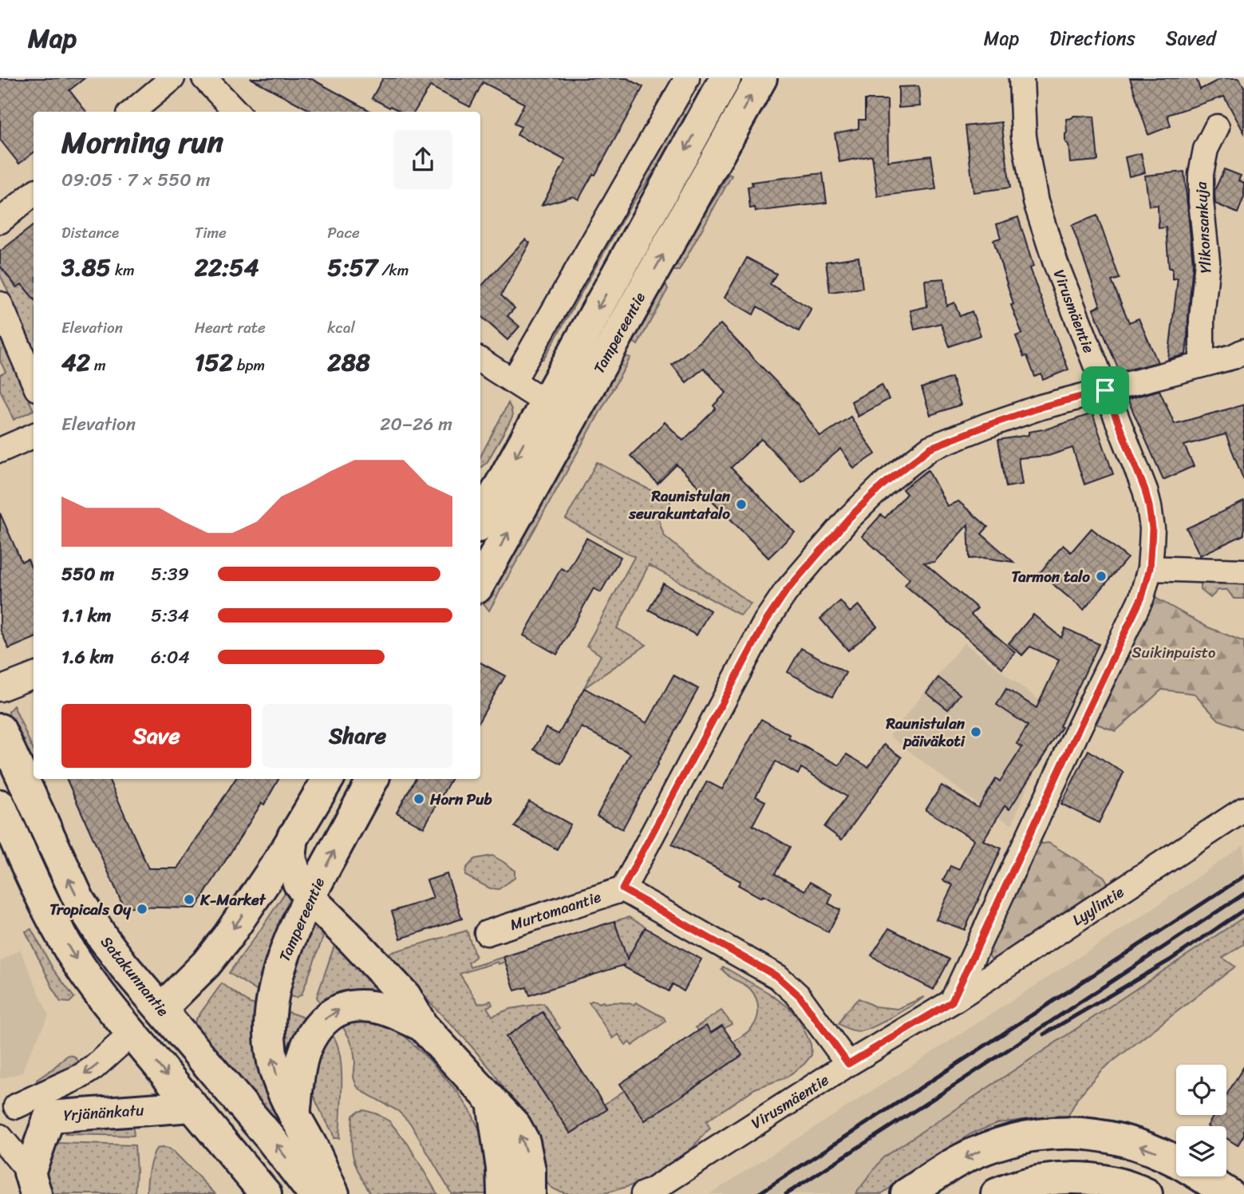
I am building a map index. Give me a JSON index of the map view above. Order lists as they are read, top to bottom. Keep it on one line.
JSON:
{"streets":{"main road":["Tampereentie","Satakunnantie","Yrjänänkatu"],"street":["Ylikonsankuja","Virusmäentie","Lyylintie","Murtomaantie"]},"crossings":[["Virusmäentie","Lyylintie"]],"one_way":["Yrjänänkatu"],"parks":["Suikinpuisto"],"places":["Raunistulan seurakuntatalo","Tarmon talo","Raunistulan päiväkoti","Horn Pub","K-Market","Tropicals Oy"],"page":{"header":"Map","nav":["Map","Directions","Saved"],"heading":["Morning run","09:05 · 7 × 550 m"],"stats":[["Distance","3.85 km"],["Time","22:54"],["Pace","5:57 /km"],["Elevation","42 m"],["Heart rate","152 bpm"],["kcal","288"]],"chart":["Elevation","20–26 m"],"list":[{"name":"550 m","note":"5:39"},{"name":"1.1 km","note":"5:34"},{"name":"1.6 km","note":"6:04"}],"buttons":["Save","Share"]}}
